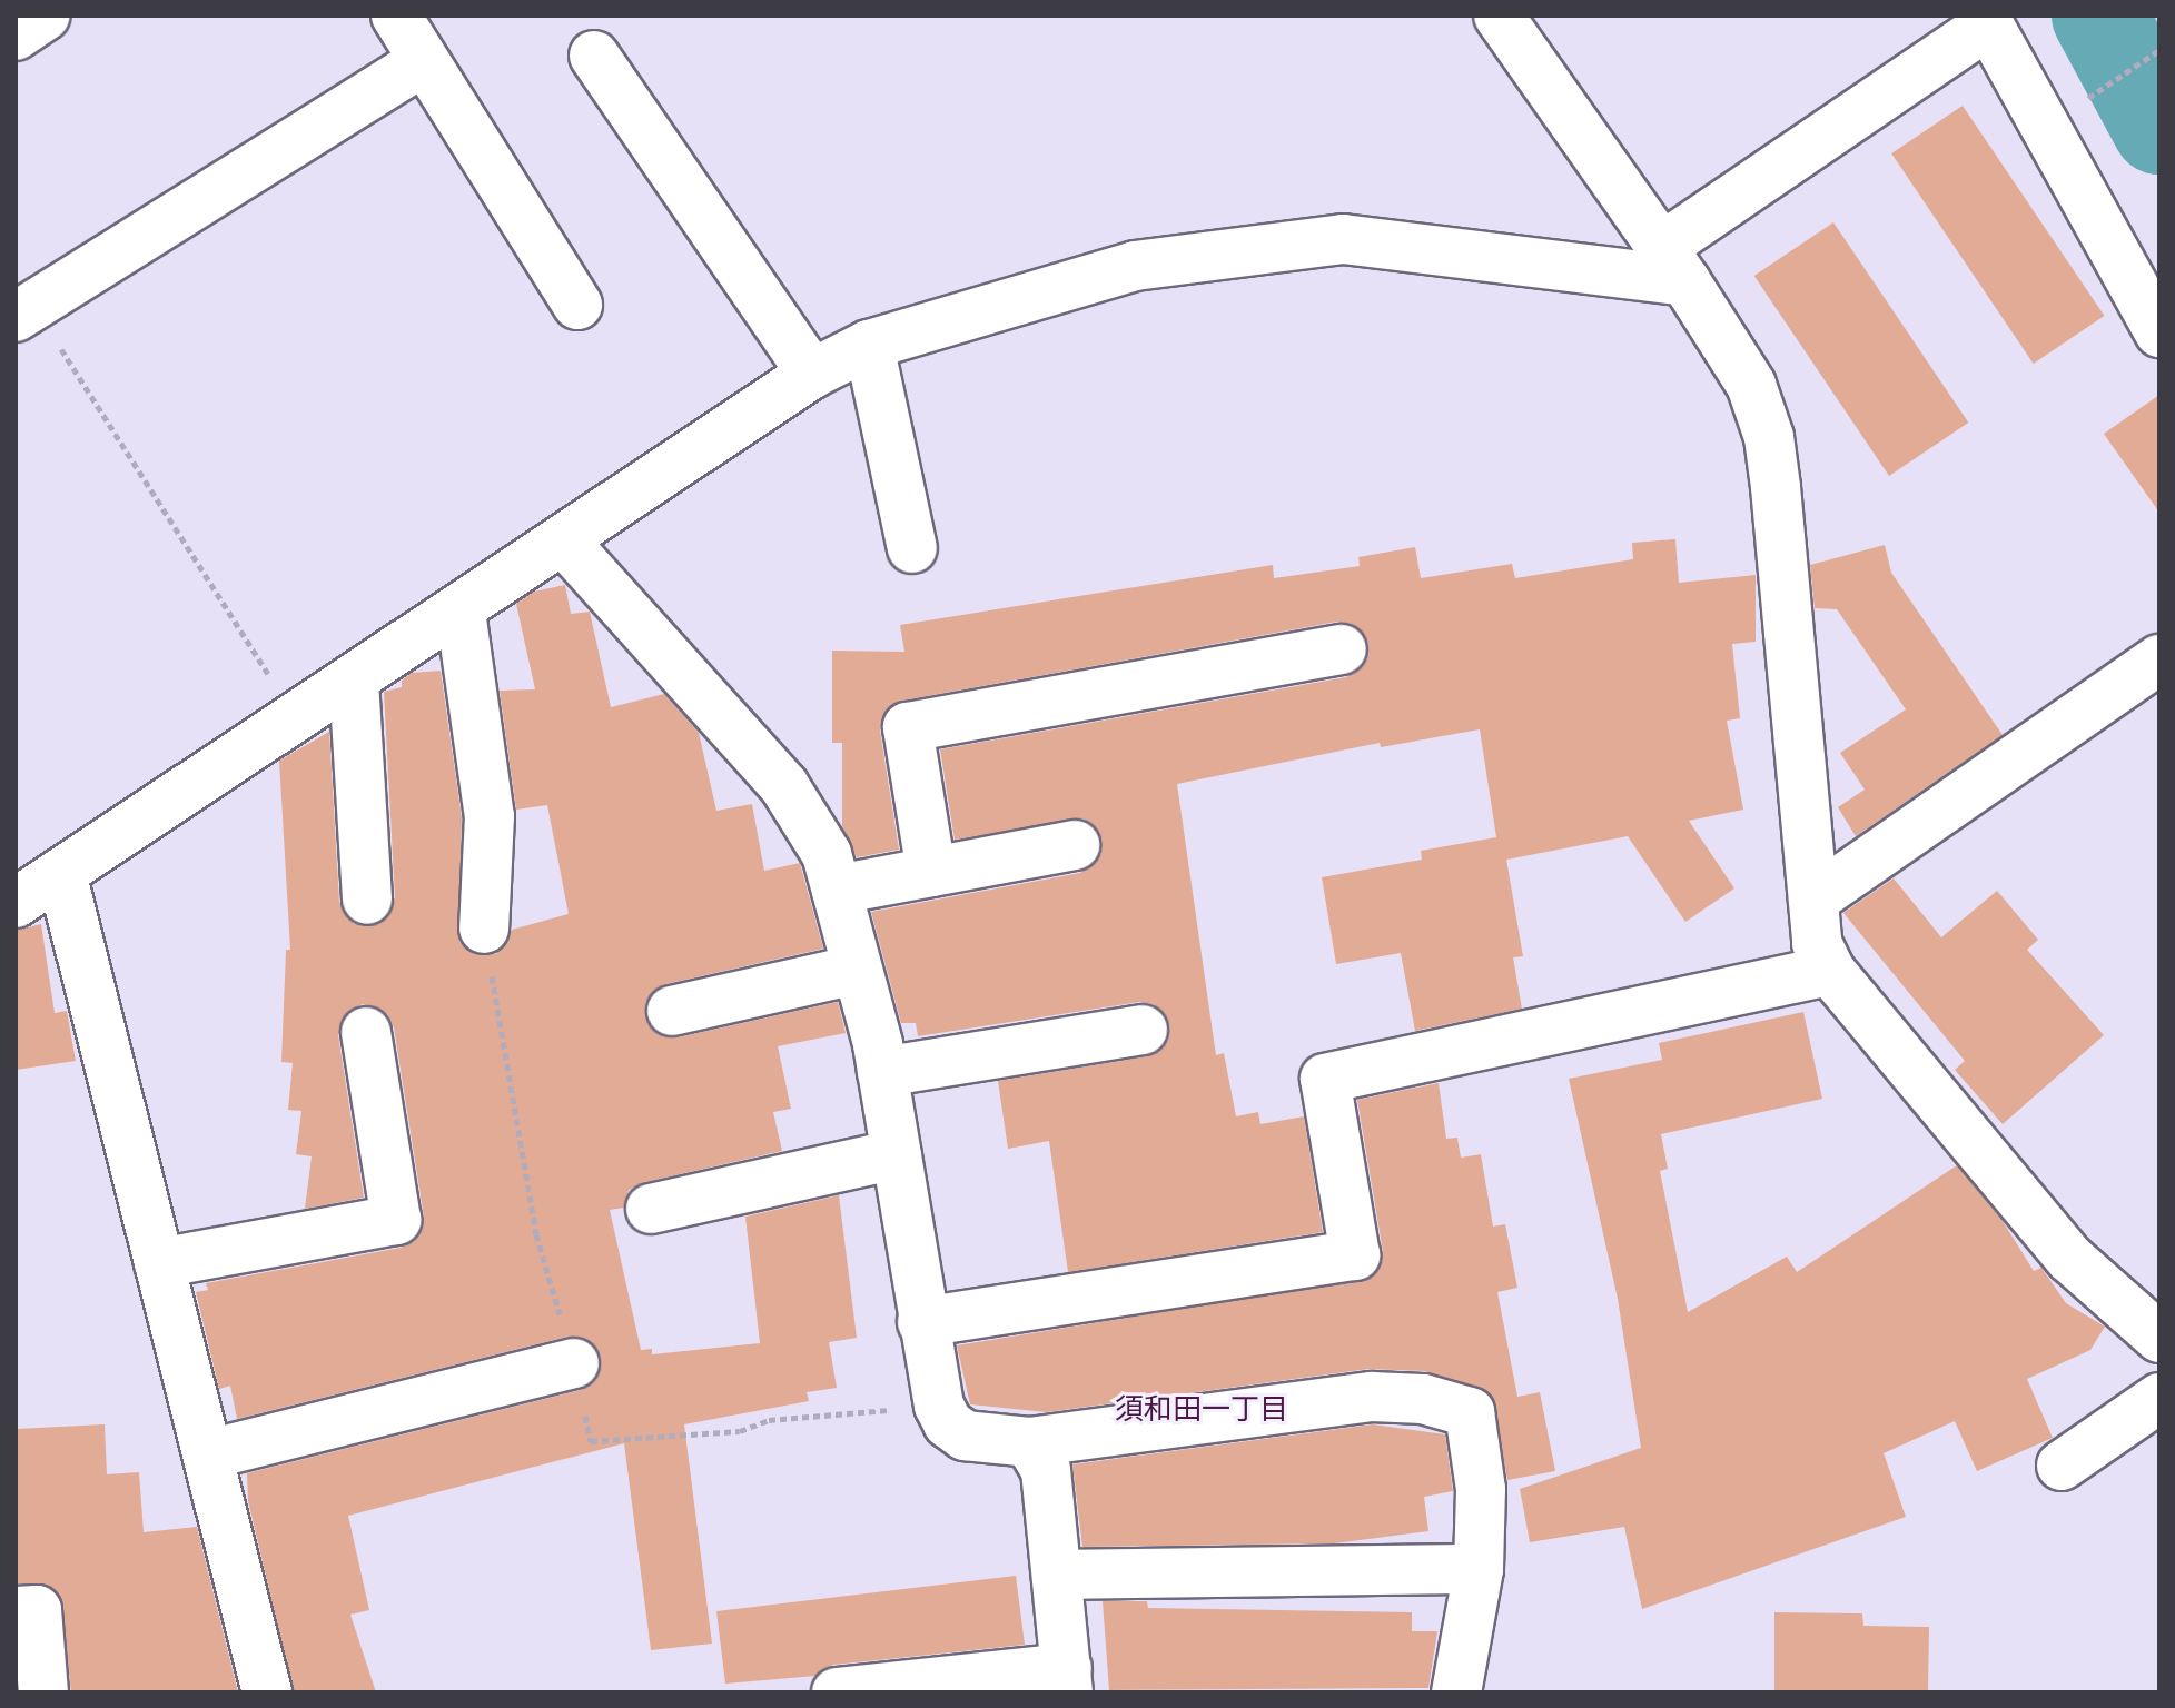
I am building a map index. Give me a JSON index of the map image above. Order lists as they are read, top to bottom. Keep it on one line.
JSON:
{"districts":["須和田一丁目"]}
